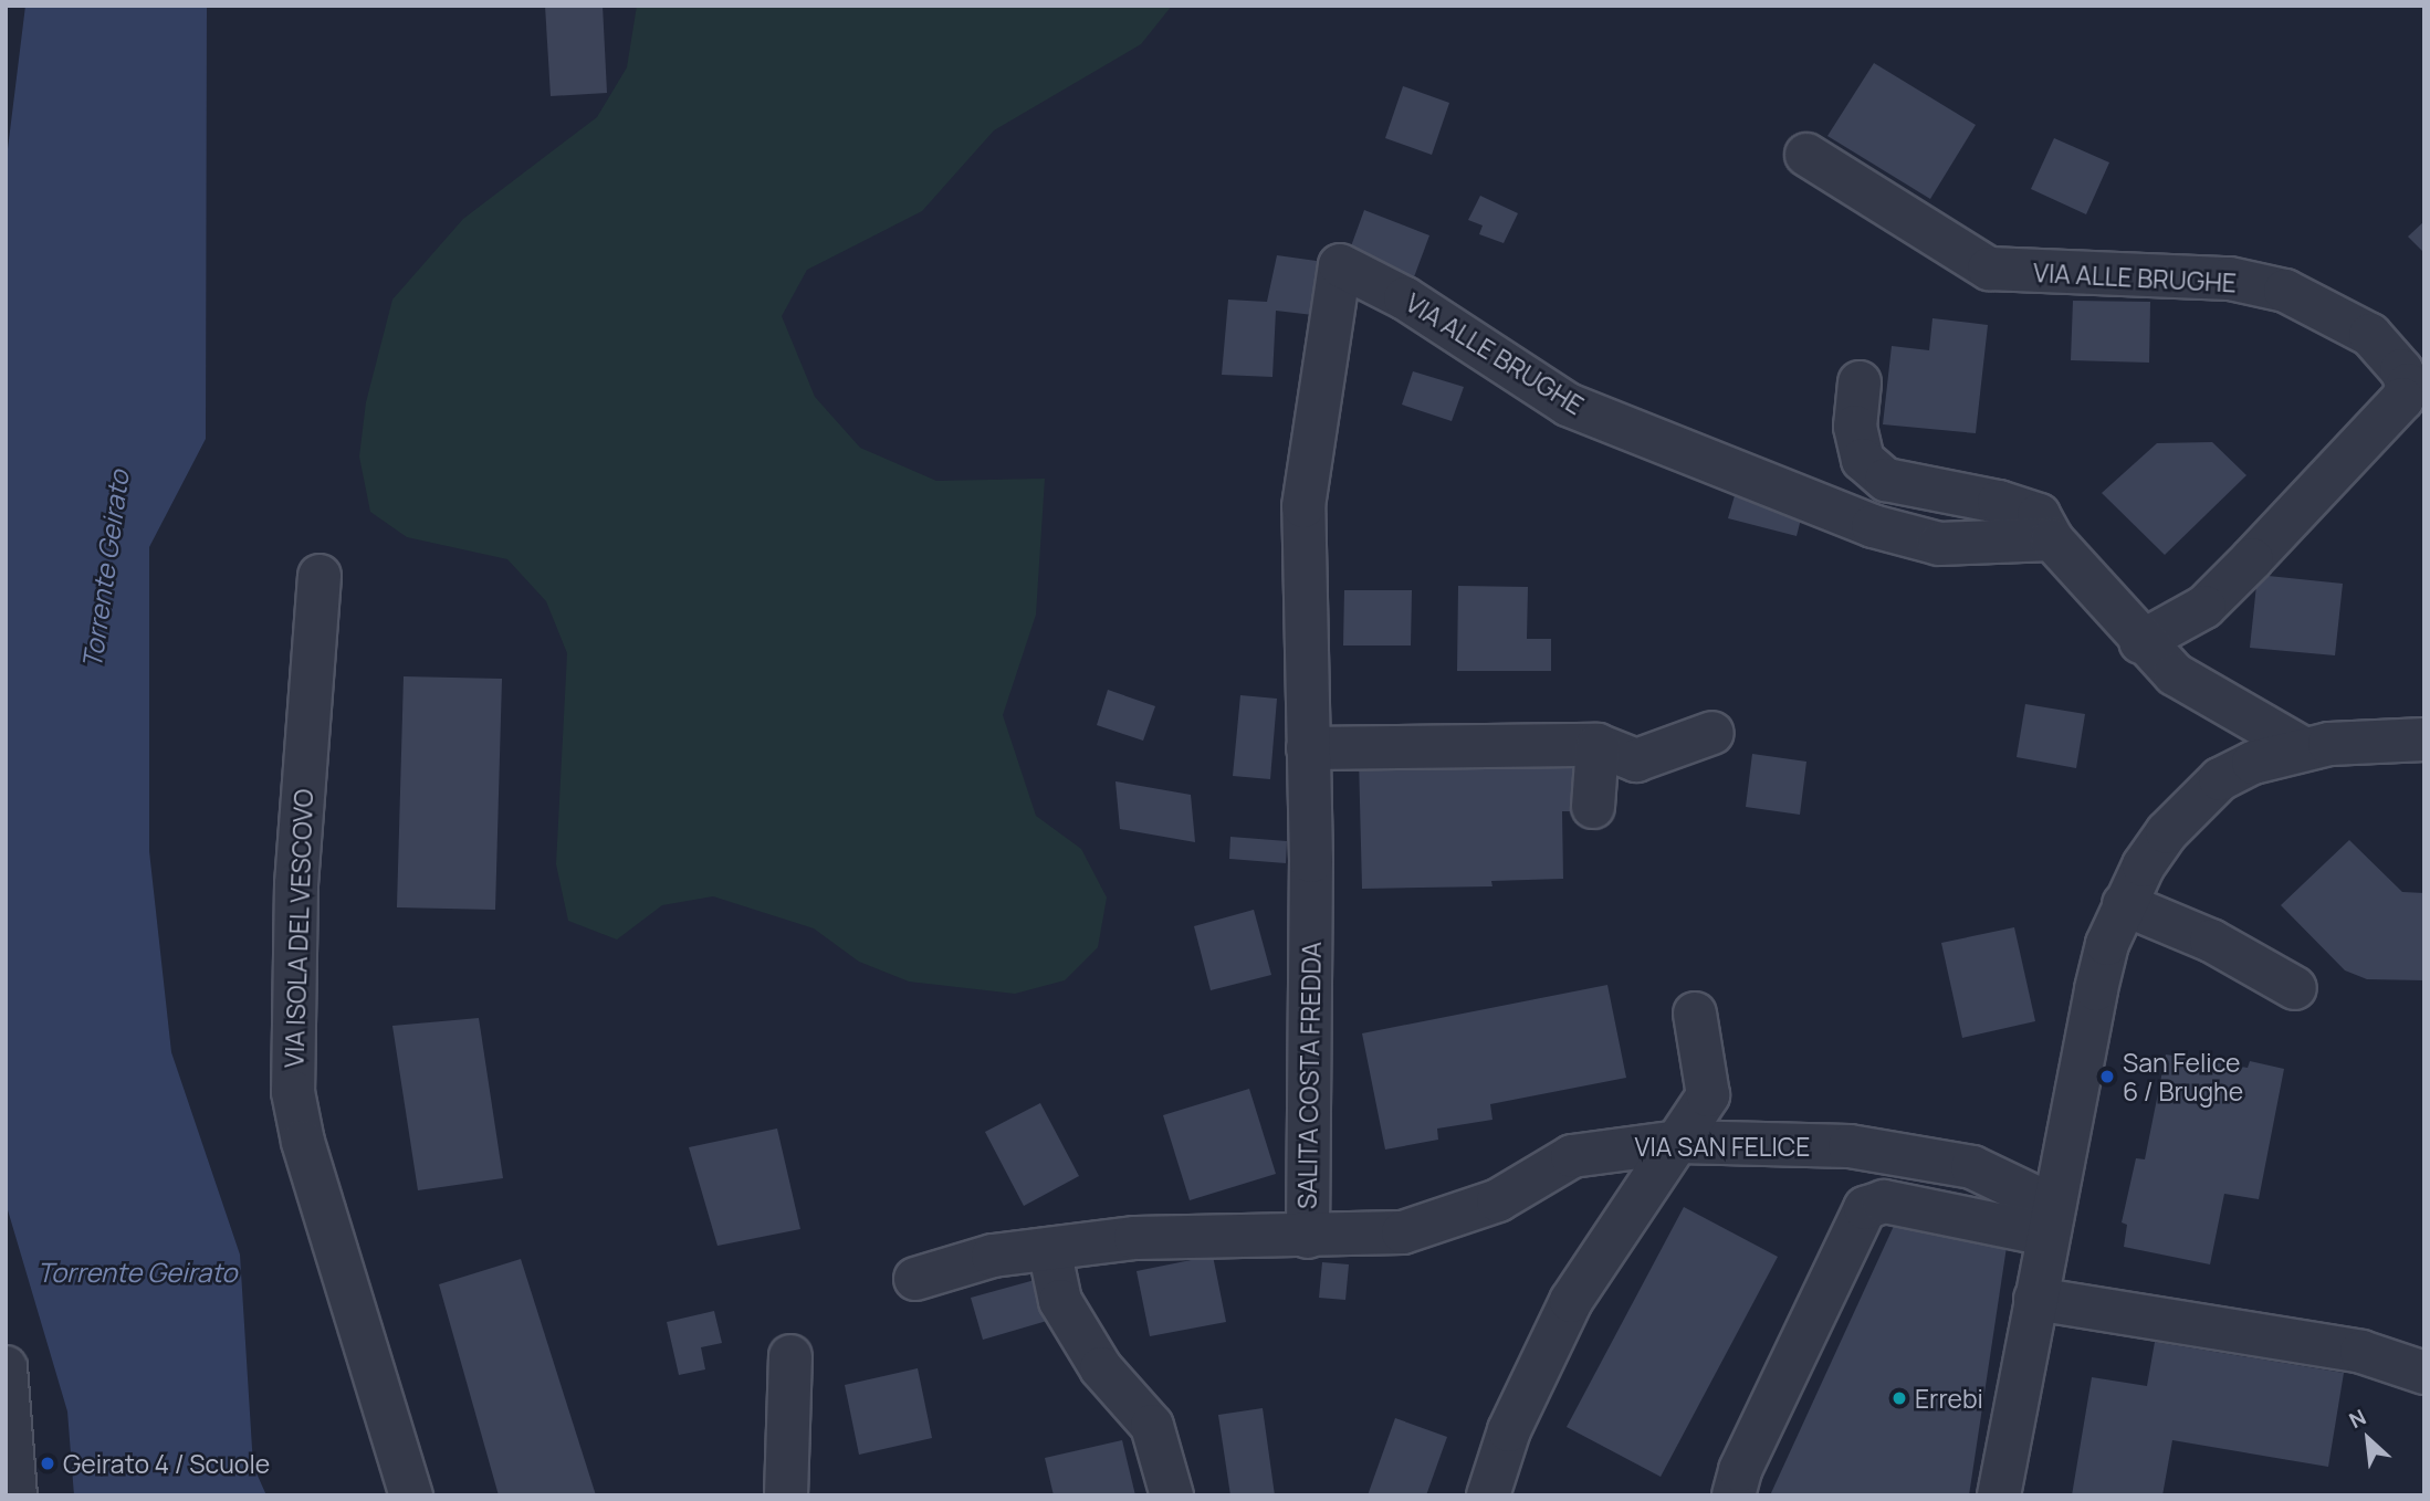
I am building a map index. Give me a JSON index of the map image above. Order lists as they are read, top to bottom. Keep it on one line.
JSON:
{"streets":{"street":["VIA ALLE BRUGHE","VIA ISOLA DEL VESCOVO","SALITA COSTA FREDDA","VIA SAN FELICE"]},"crossings":[["VIA ALLE BRUGHE","SALITA COSTA FREDDA"],["SALITA COSTA FREDDA","VIA SAN FELICE"]],"water":["Torrente Geirato"],"places":["San Felice 6 / Brughe","Errebi","Geirato 4 / Scuole"],"north":"top left"}
